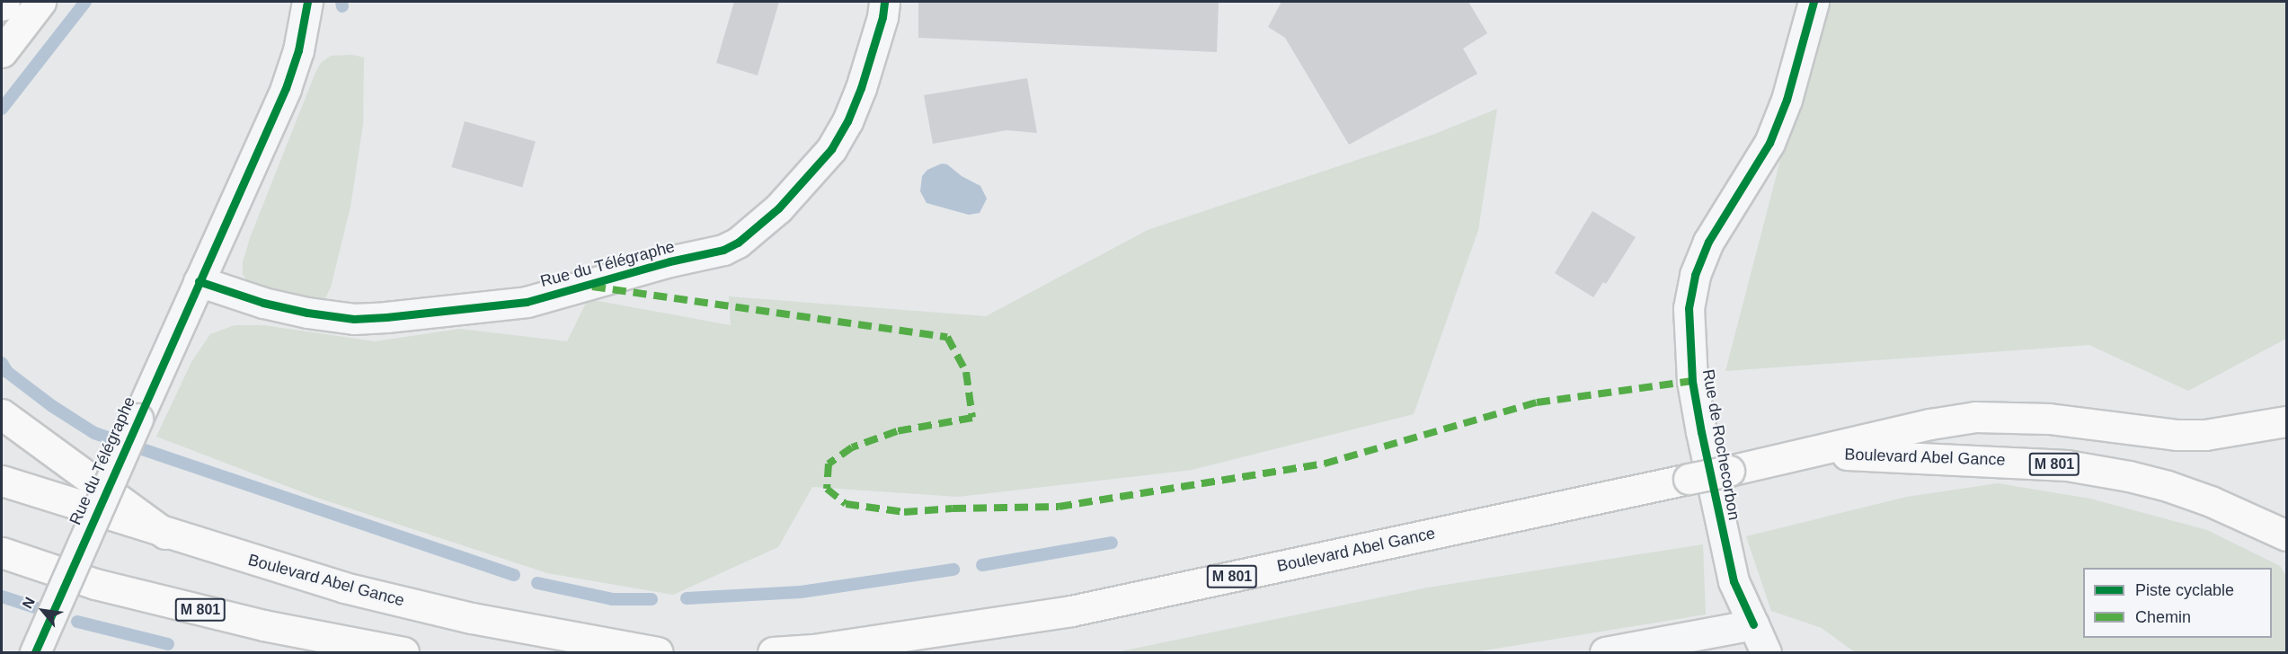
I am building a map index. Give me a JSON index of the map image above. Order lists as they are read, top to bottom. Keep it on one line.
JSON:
{"streets":{"main road":["Boulevard Abel Gance","M 801"],"street":["Rue du Télégraphe","Rue de Rochecorbon"]},"legend":["Piste cyclable","Chemin"],"north":"top left"}
